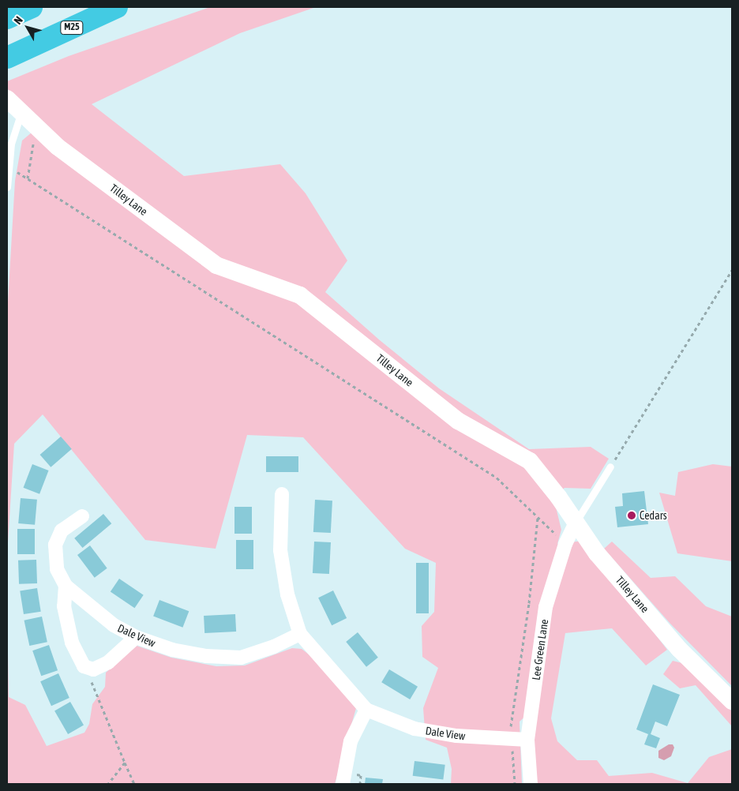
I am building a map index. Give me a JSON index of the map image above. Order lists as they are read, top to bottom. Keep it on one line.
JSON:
{"streets":{"highway":["M25"],"street":["Tilley Lane","Dale View","Lee Green Lane"]},"crossings":[["Tilley Lane","Lee Green Lane"],["Dale View","Lee Green Lane"]],"places":["Cedars"],"north":"top left"}
